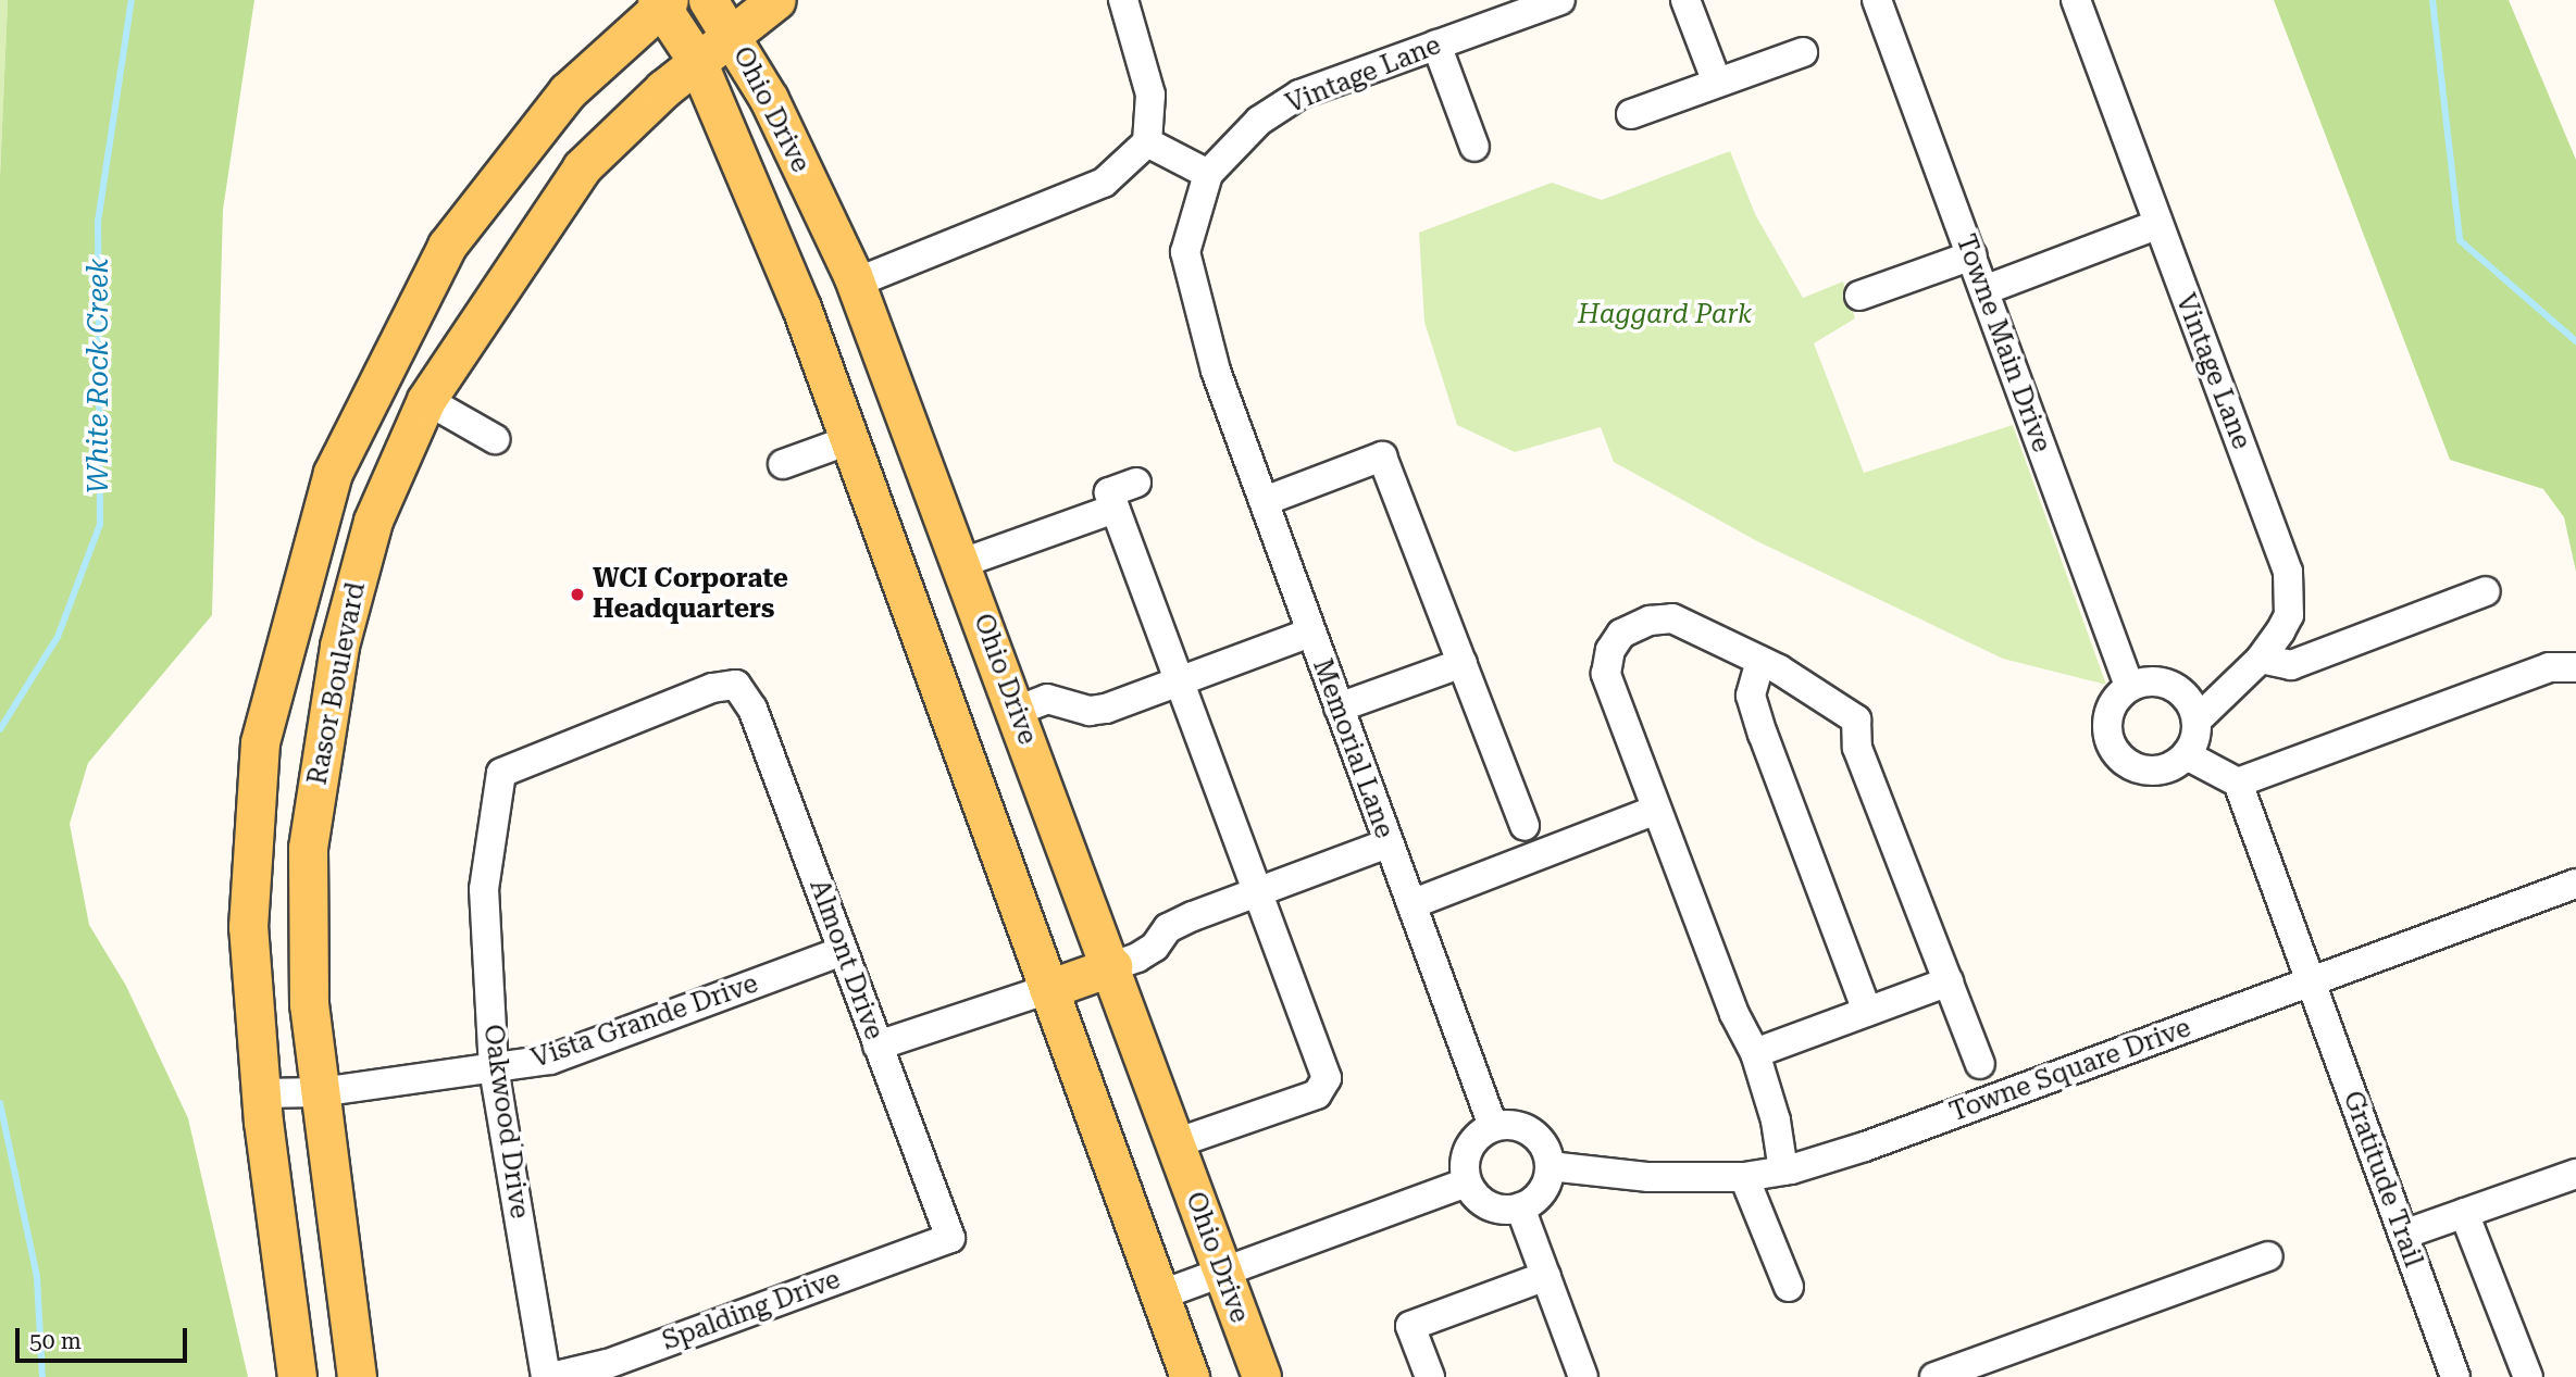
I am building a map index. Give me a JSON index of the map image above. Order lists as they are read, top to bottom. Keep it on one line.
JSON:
{"streets":{"main road":["Ohio Drive","Rasor Boulevard"],"street":["Vintage Lane","Towne Main Drive","Memorial Lane","Almont Drive","Vista Grande Drive","Towne Square Drive","Oakwood Drive","Gratitude Trail","Spalding Drive"]},"crossings":[["Vintage Lane","Towne Main Drive"],["Vintage Lane","Memorial Lane"],["Ohio Drive","Rasor Boulevard"],["Rasor Boulevard","Vista Grande Drive"],["Memorial Lane","Towne Square Drive"],["Almont Drive","Vista Grande Drive"],["Almont Drive","Oakwood Drive"],["Almont Drive","Spalding Drive"],["Vista Grande Drive","Oakwood Drive"],["Towne Square Drive","Gratitude Trail"],["Oakwood Drive","Spalding Drive"]],"water":["White Rock Creek"],"parks":["Haggard Park"],"places":["WCI Corporate Headquarters"],"scale_bar":"50 m"}
